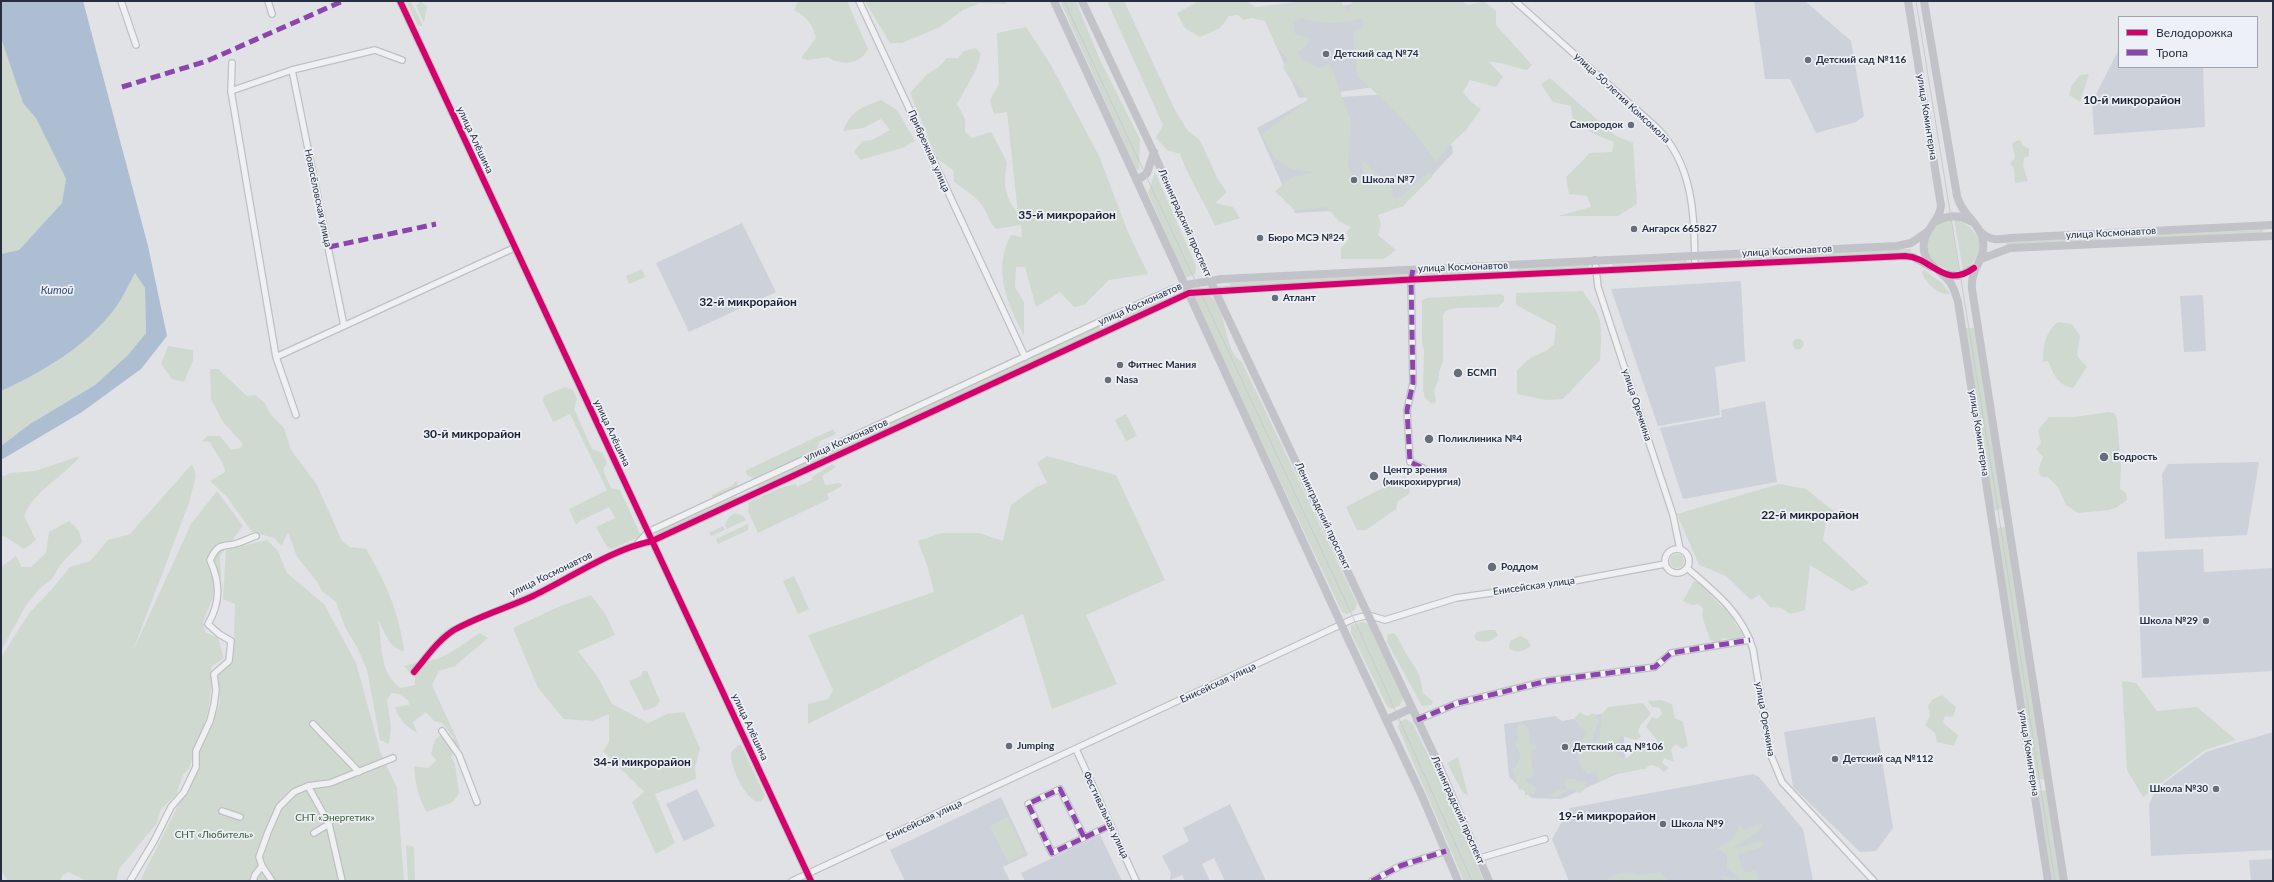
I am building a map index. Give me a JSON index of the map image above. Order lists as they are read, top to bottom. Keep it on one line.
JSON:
{"streets":{"street":["улица 50-летия Комсомола","улица Коминтерна","улица Алёшина","Прибрежная улица","Новосёловская улица","Ленинградский проспект","улица Космонавтов","улица Оречкина","Енисейская улица","Фестивальная улица"]},"crossings":[["улица 50-летия Комсомола","улица Космонавтов"],["улица Коминтерна","улица Космонавтов"],["улица Алёшина","улица Космонавтов"],["улица Алёшина","Енисейская улица"],["Прибрежная улица","улица Космонавтов"],["Ленинградский проспект","улица Космонавтов"],["Ленинградский проспект","Енисейская улица"],["улица Космонавтов","улица Оречкина"],["улица Оречкина","Енисейская улица"],["Енисейская улица","Фестивальная улица"]],"districts":["10-й микрорайон","35-й микрорайон","32-й микрорайон","30-й микрорайон","22-й микрорайон","34-й микрорайон","19-й микрорайон"],"water":["Китой"],"parks":["СНТ «Энергетик»","СНТ «Любитель»"],"places":["Детский сад №74","Детский сад №116","Самородок","Школа №7","Ангарск 665827","Бюро МСЭ №24","Атлант","Фитнес Мания","БСМП","Nasa","Поликлиника №4","Бодрость","Центр зрения (микрохирургия)","Роддом","Школа №29","Jumping","Детский сад №106","Детский сад №112","Школа №30","Школа №9"],"legend":["Велодорожка","Тропа"]}
